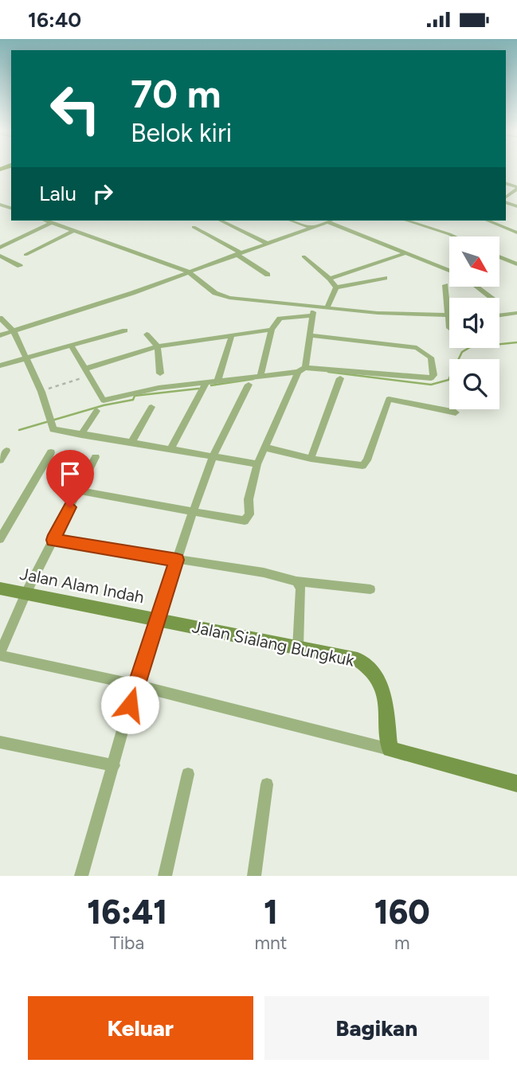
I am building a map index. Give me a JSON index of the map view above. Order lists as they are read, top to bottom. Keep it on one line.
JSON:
{"streets":{"street":["Jalan Alam Indah","Jalan Sialang Bungkuk"]},"crossings":[["Jalan Alam Indah","Jalan Sialang Bungkuk"]],"north":"bottom right","page":{"status":"16:40","turn":["70 m","Belok kiri"],"then":"Lalu","eta":["16:41","Tiba","1","mnt","160","m"],"buttons":["Keluar","Bagikan"]}}
